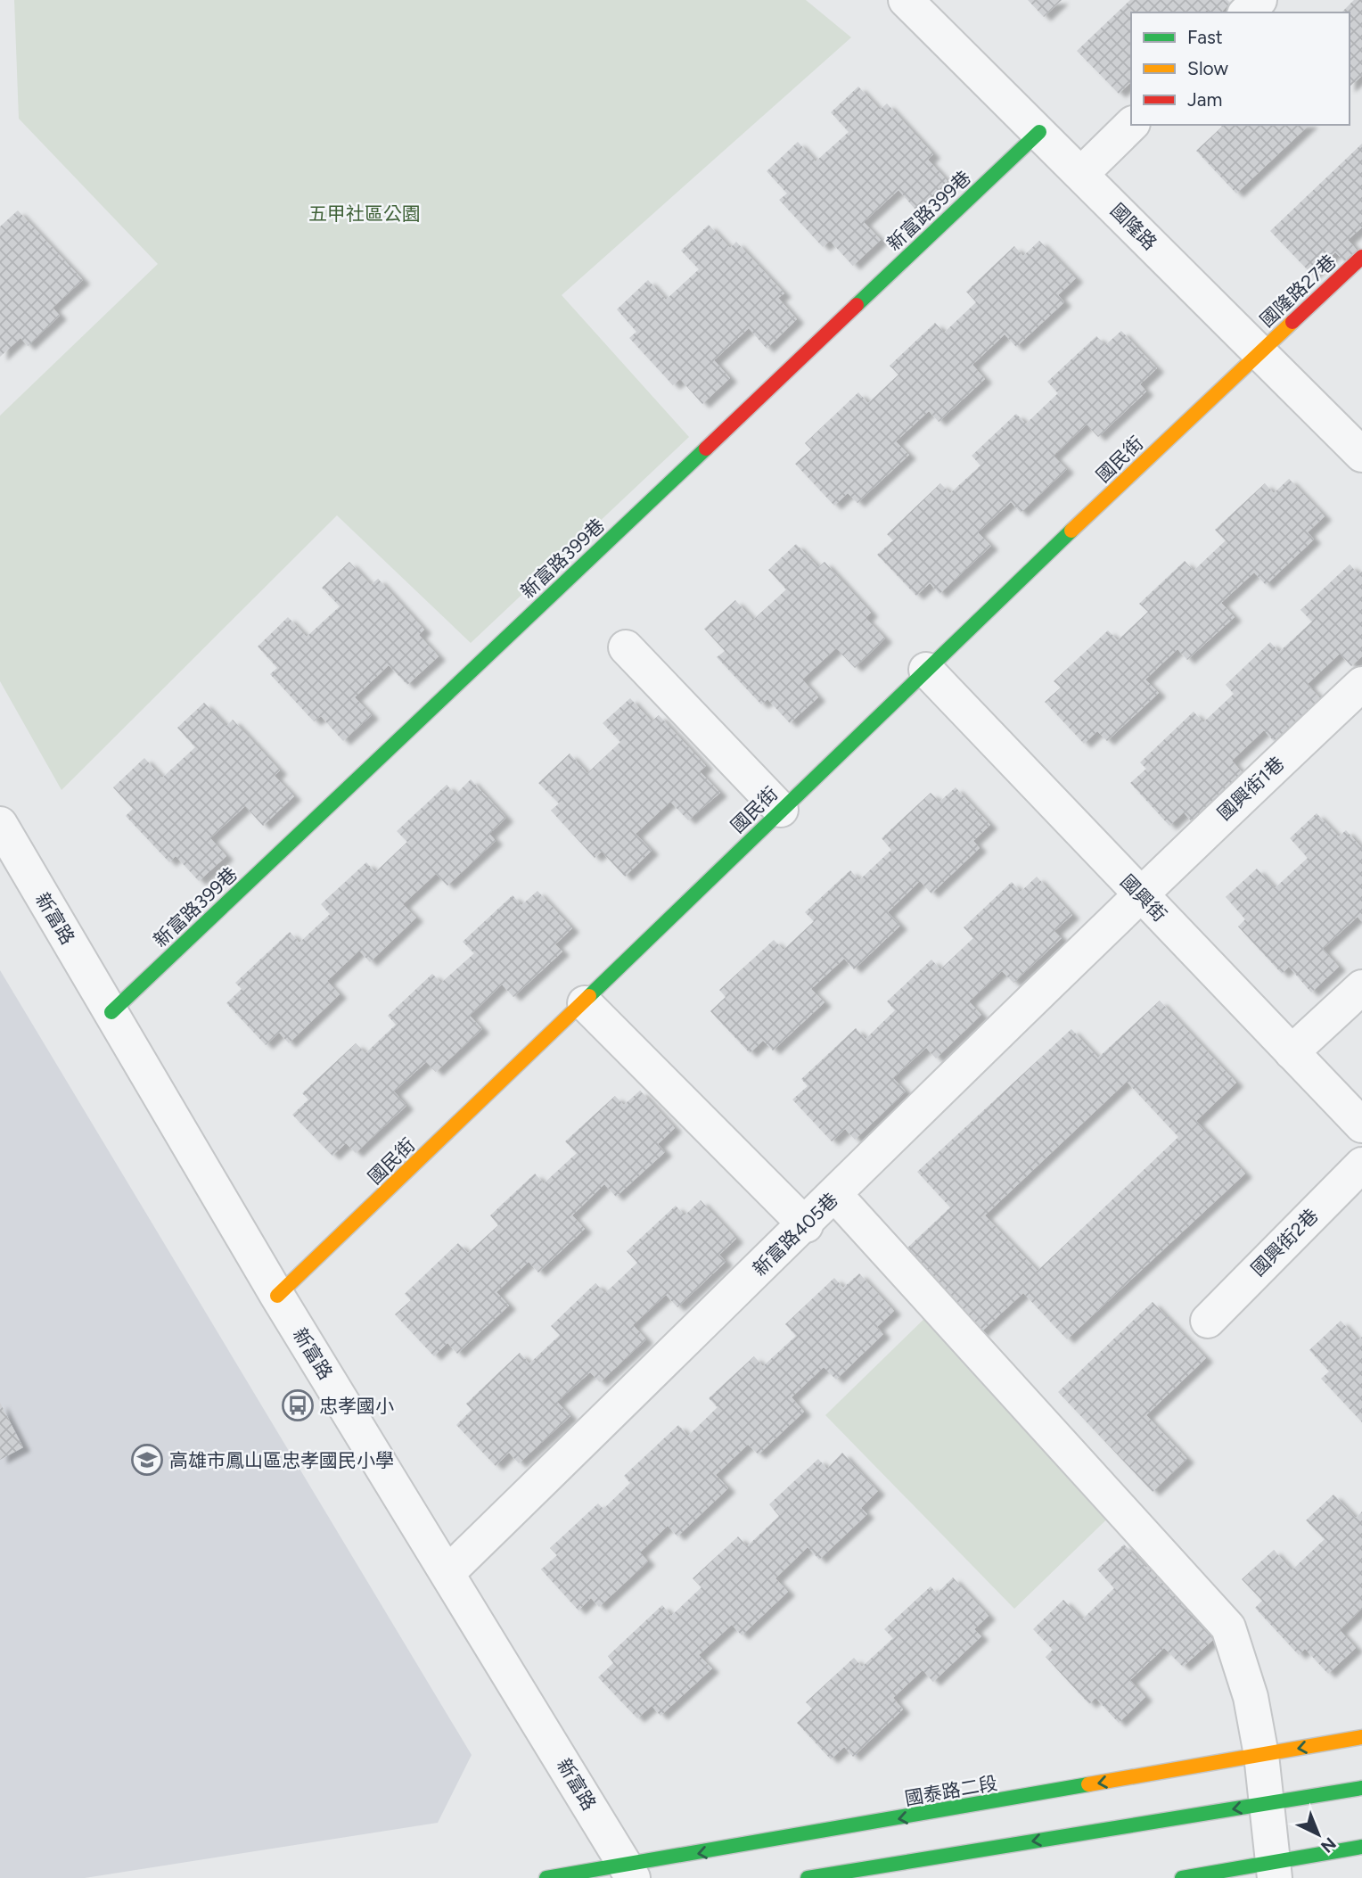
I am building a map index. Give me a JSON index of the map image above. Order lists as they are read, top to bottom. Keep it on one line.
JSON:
{"streets":{"street":["新富路399巷","國隆路","國隆路27巷","國民街","國興街1巷","國興街","新富路","新富路405巷","國興街2巷","國泰路二段"]},"crossings":[["新富路399巷","國隆路"],["新富路399巷","新富路"],["國隆路","國隆路27巷"],["國隆路","國民街"],["國隆路27巷","國民街"],["國民街","國興街"],["國民街","新富路"],["國興街1巷","國興街"],["國興街1巷","新富路405巷"],["國興街","新富路405巷"],["新富路","新富路405巷"],["新富路","國泰路二段"]],"parks":["五甲社區公園"],"places":{"bus stop":["忠孝國小"],"school or university":["高雄市鳳山區忠孝國民小學"]},"legend":["Fast","Slow","Jam"],"north":"bottom right"}
